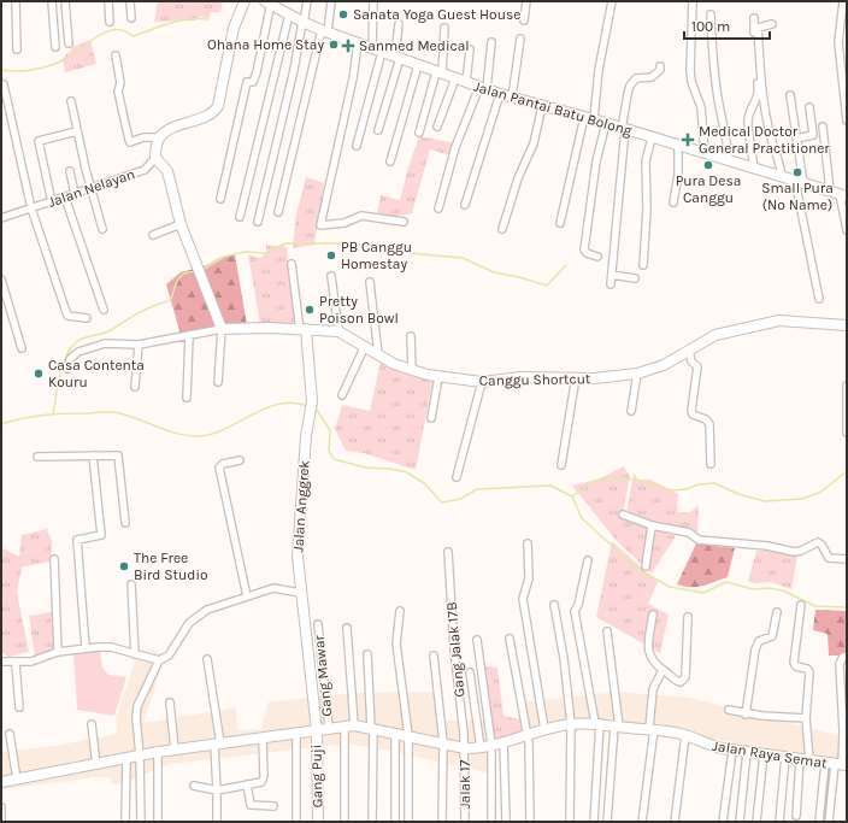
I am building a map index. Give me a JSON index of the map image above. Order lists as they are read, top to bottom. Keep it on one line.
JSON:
{"streets":{"street":["Jalan Pantai Batu Bolong","Jalan Nelayan","Canggu Shortcut","Jalan Anggrek","Gang Jalak 17B","Gang Mawar","Jalan Raya Semat","Gang Puji","Jalak 17"]},"crossings":[["Canggu Shortcut","Jalan Anggrek"],["Jalan Anggrek","Jalan Raya Semat"],["Jalan Anggrek","Gang Puji"],["Gang Jalak 17B","Jalan Raya Semat"],["Gang Jalak 17B","Jalak 17"],["Gang Mawar","Jalan Raya Semat"],["Jalan Raya Semat","Gang Puji"],["Jalan Raya Semat","Jalak 17"]],"places":{"other":["Sanata Yoga Guest House","Ohana Home Stay","Pura Desa Canggu","Small Pura (No Name)","PB Canggu Homestay","Pretty Poison Bowl","Casa Contenta Kouru","The Free Bird Studio"],"health":["Sanmed Medical","Medical Doctor General Practitioner"]},"scale_bar":"100 m"}
